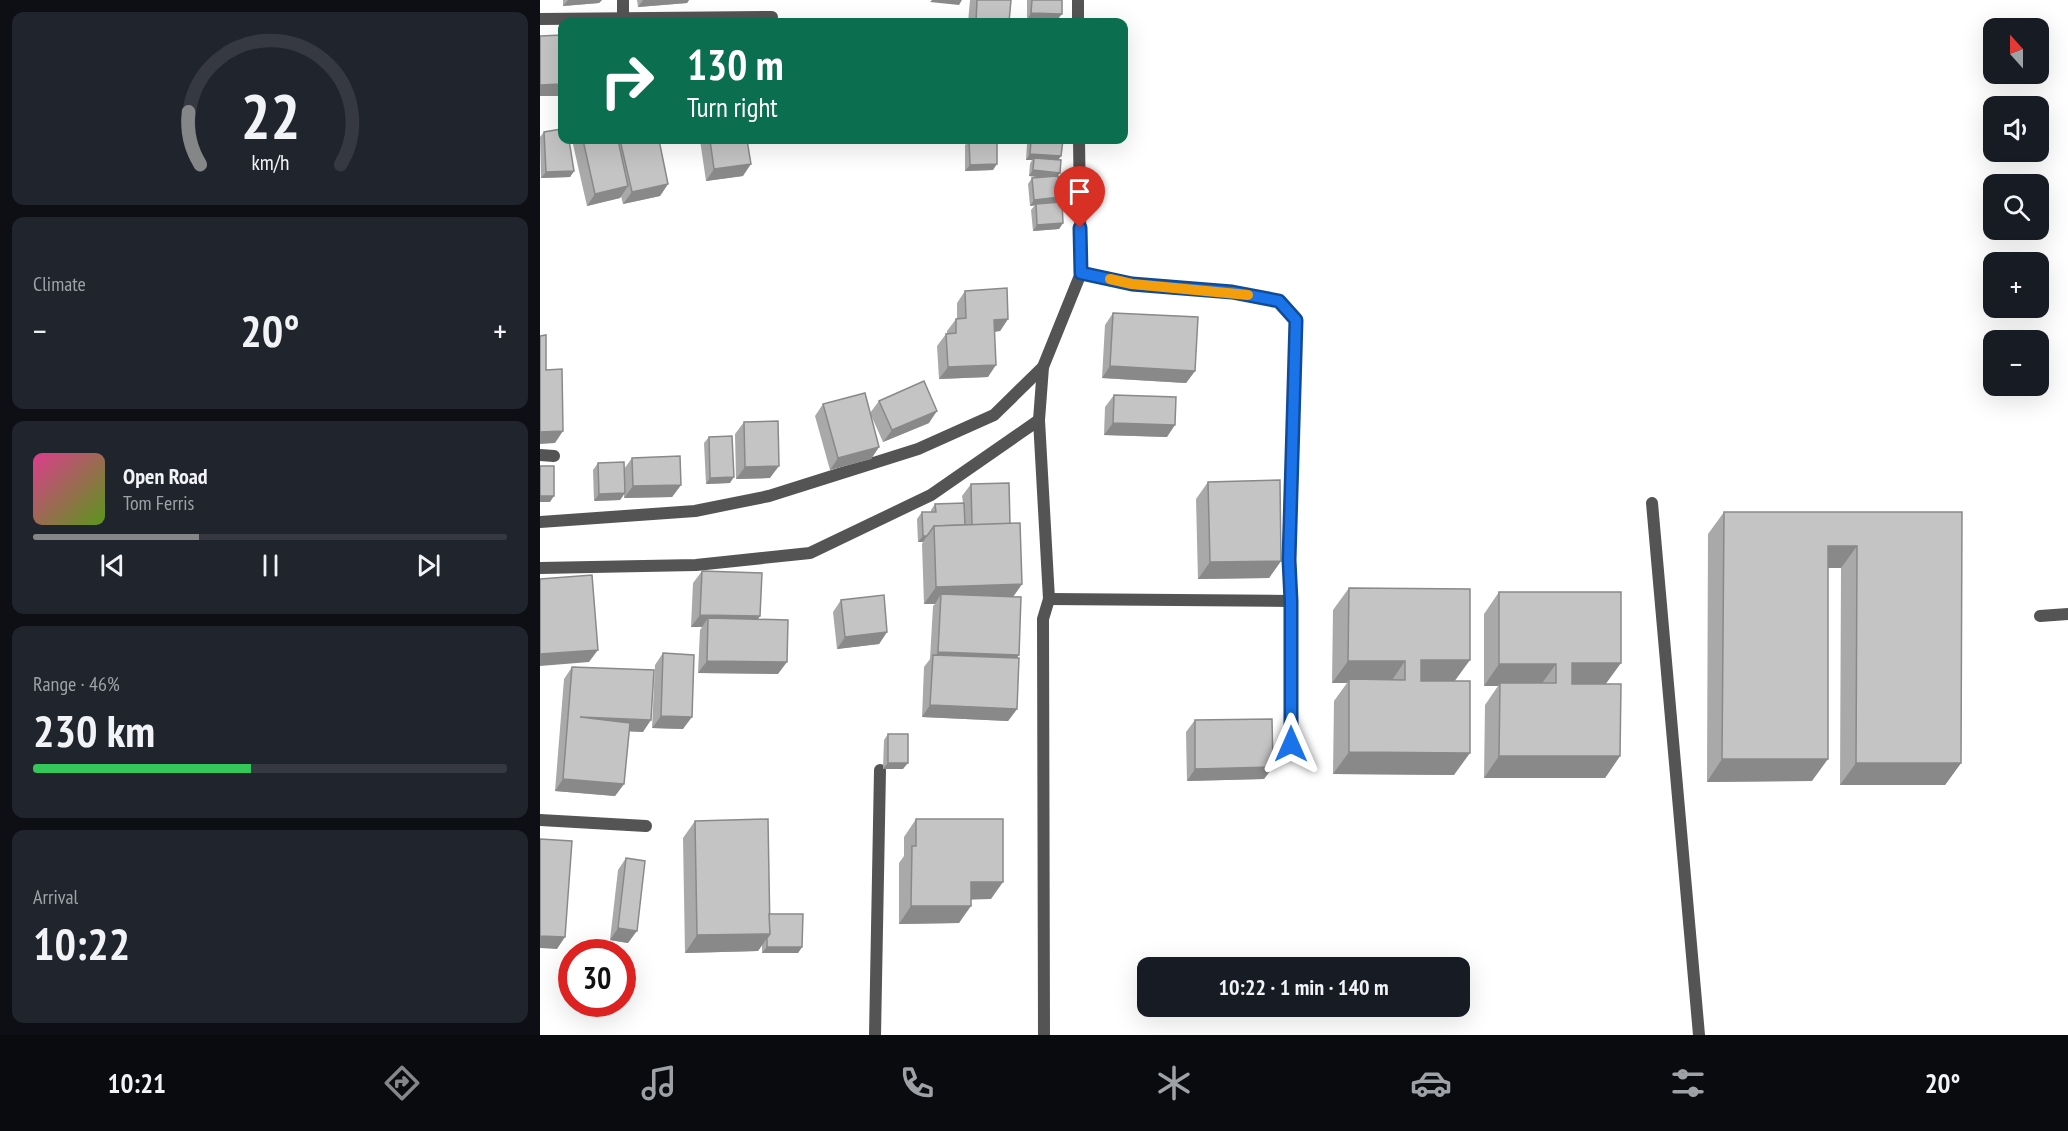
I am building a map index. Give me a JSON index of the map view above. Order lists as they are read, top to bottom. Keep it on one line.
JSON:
{"north":"top","page":{"map_buttons":["+","−"],"turn":["130 m","Turn right"],"tile":["Climate",["Range · 46%","230 km"],["Arrival","10:22"]],"heat":["−","20°","+"],"song":["Open Road","Tom Ferris"],"limit":"30","trip":"10:22 · 1 min · 140 m","tabs":["10:21","20°"],"gauge":["22","km/h"]}}
